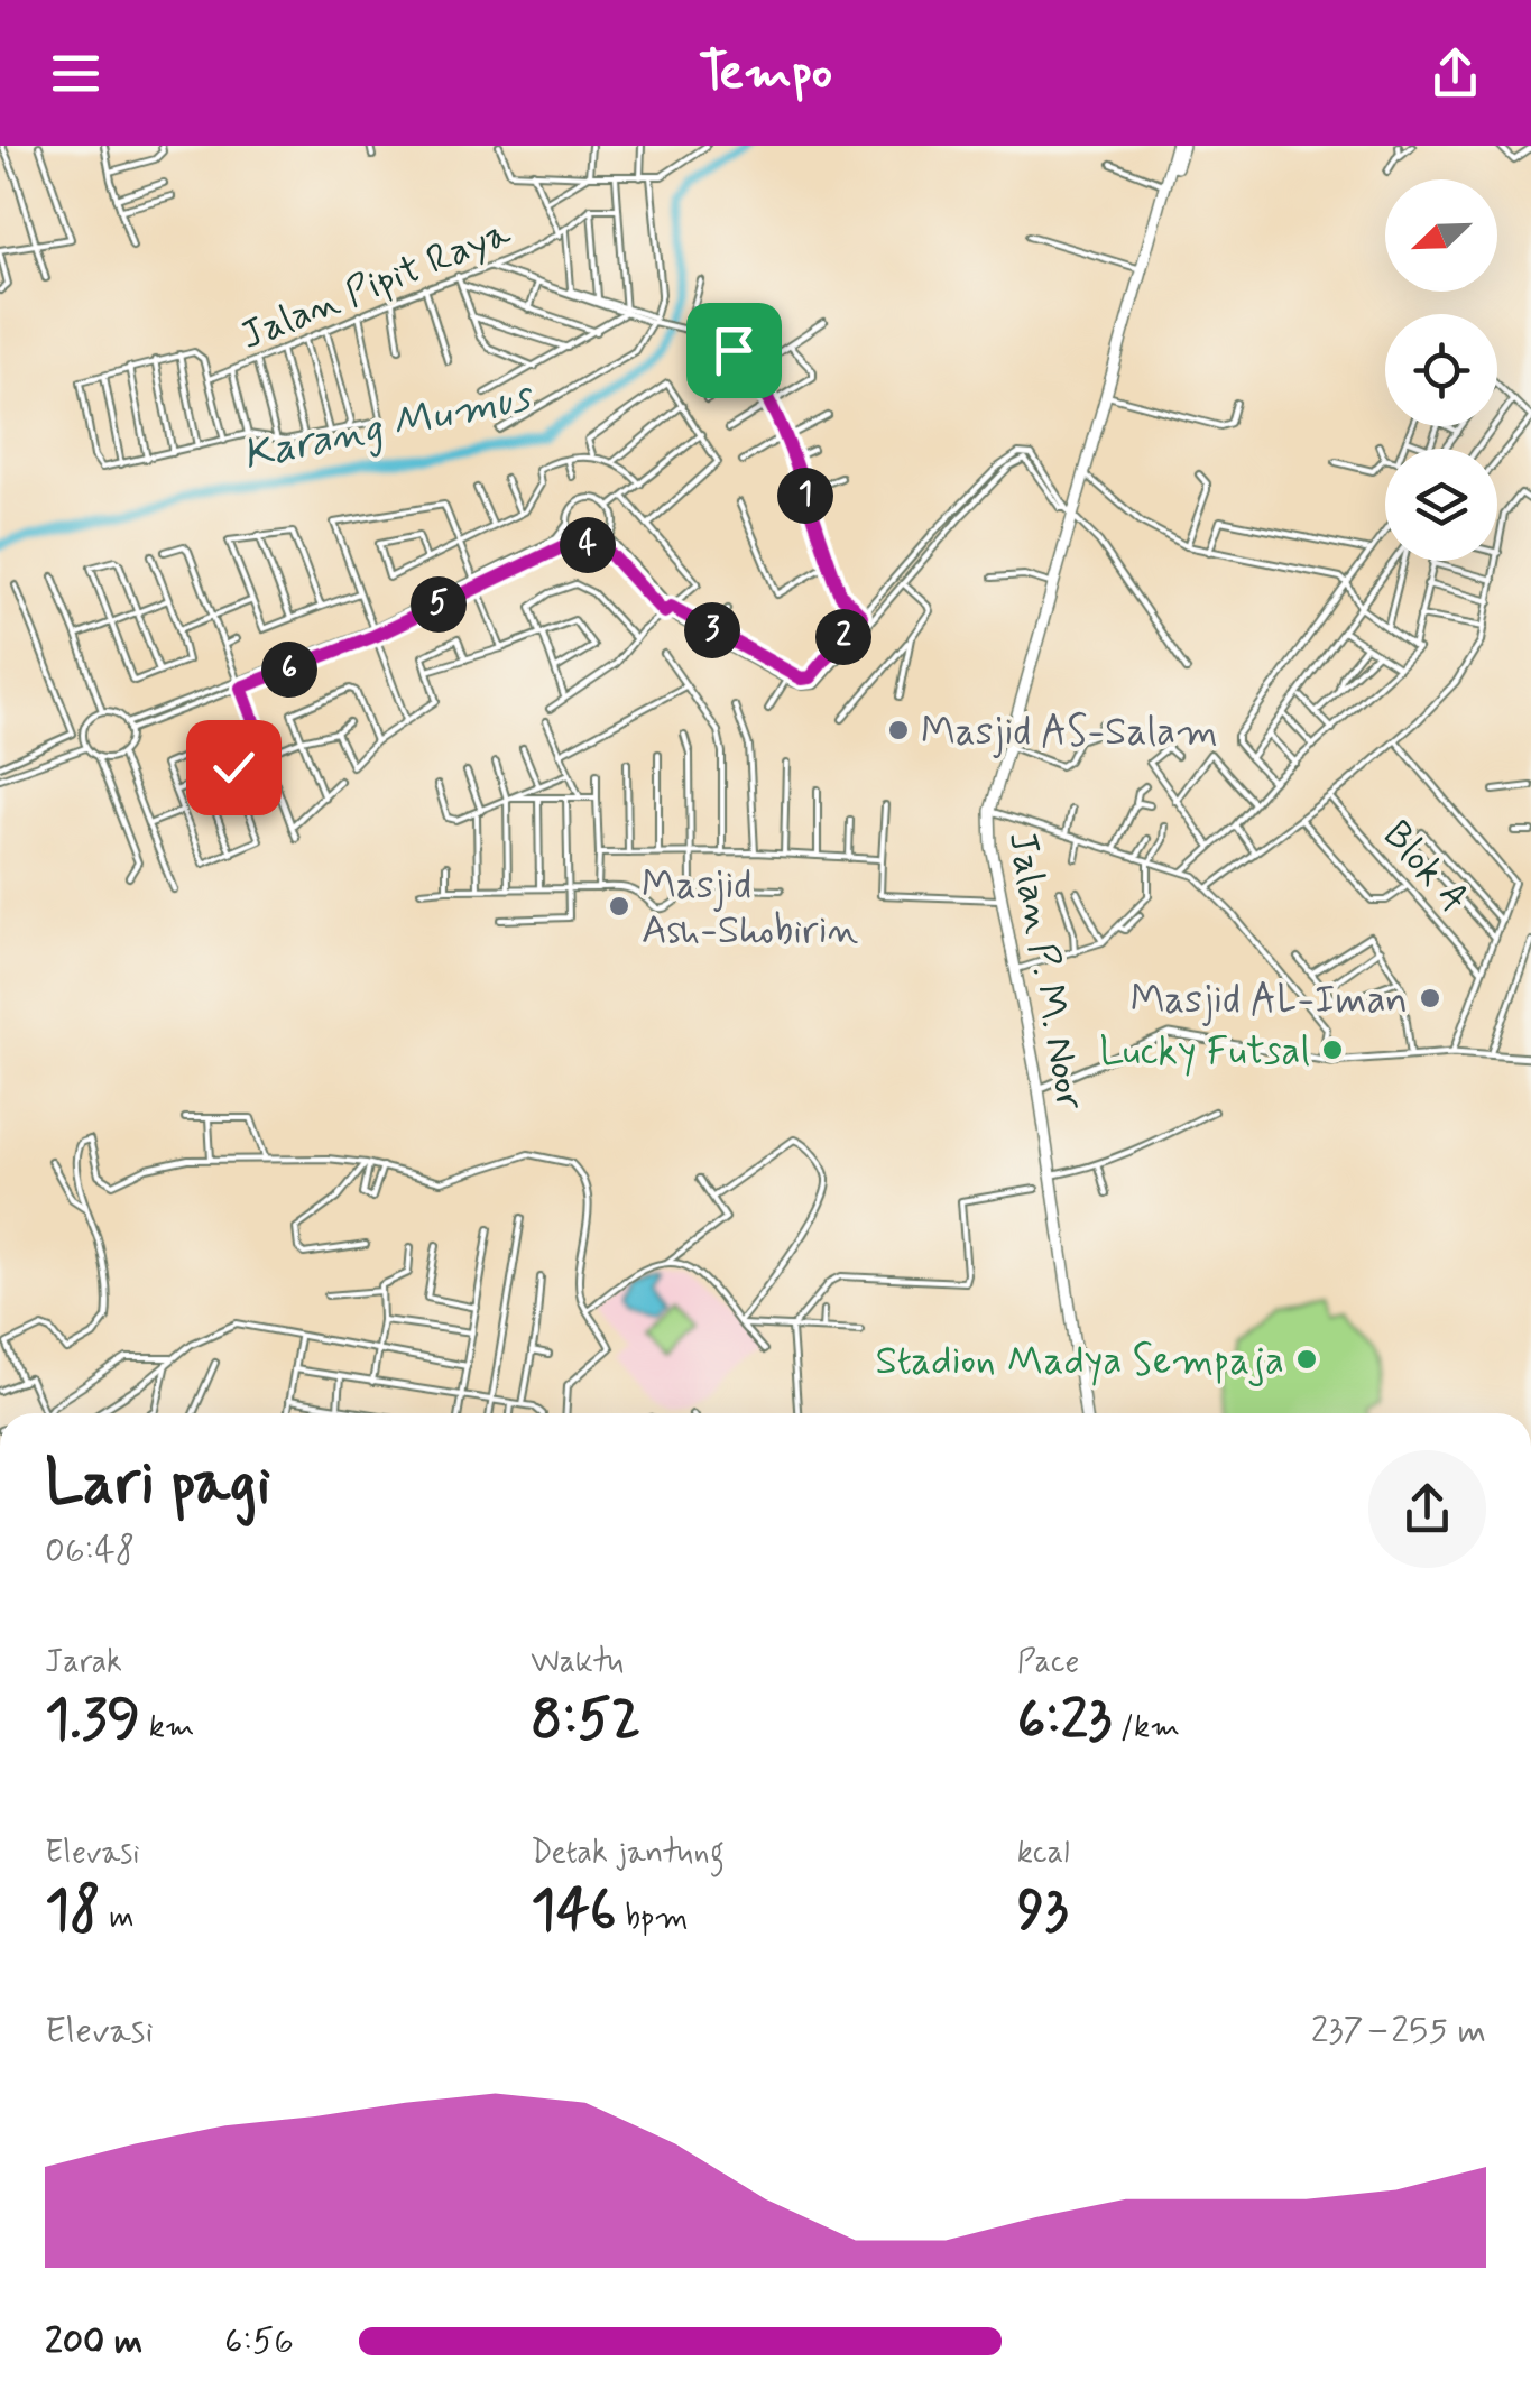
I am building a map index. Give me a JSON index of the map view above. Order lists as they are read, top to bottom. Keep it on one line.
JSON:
{"streets":{"highway":["Jalan P. M. Noor"],"street":["Jalan Pipit Raya","Blok A"]},"water":["Karang Mumus"],"places":["Masjid AS-Salam","Masjid Ash-Shobirin","Masjid AL-Iman","Lucky Futsal","Stadion Madya Sempaja"],"north":"bottom left","page":{"header":"Tempo","pins":["1","4","5","3","2","6"],"heading":["Lari pagi","06:48"],"stats":[["Jarak","1.39 km"],["Waktu","8:52"],["Pace","6:23 /km"],["Elevasi","18 m"],["Detak jantung","146 bpm"],["kcal","93"]],"chart":["Elevasi","237–255 m"],"list":[{"name":"200 m","note":"6:56"}]}}
